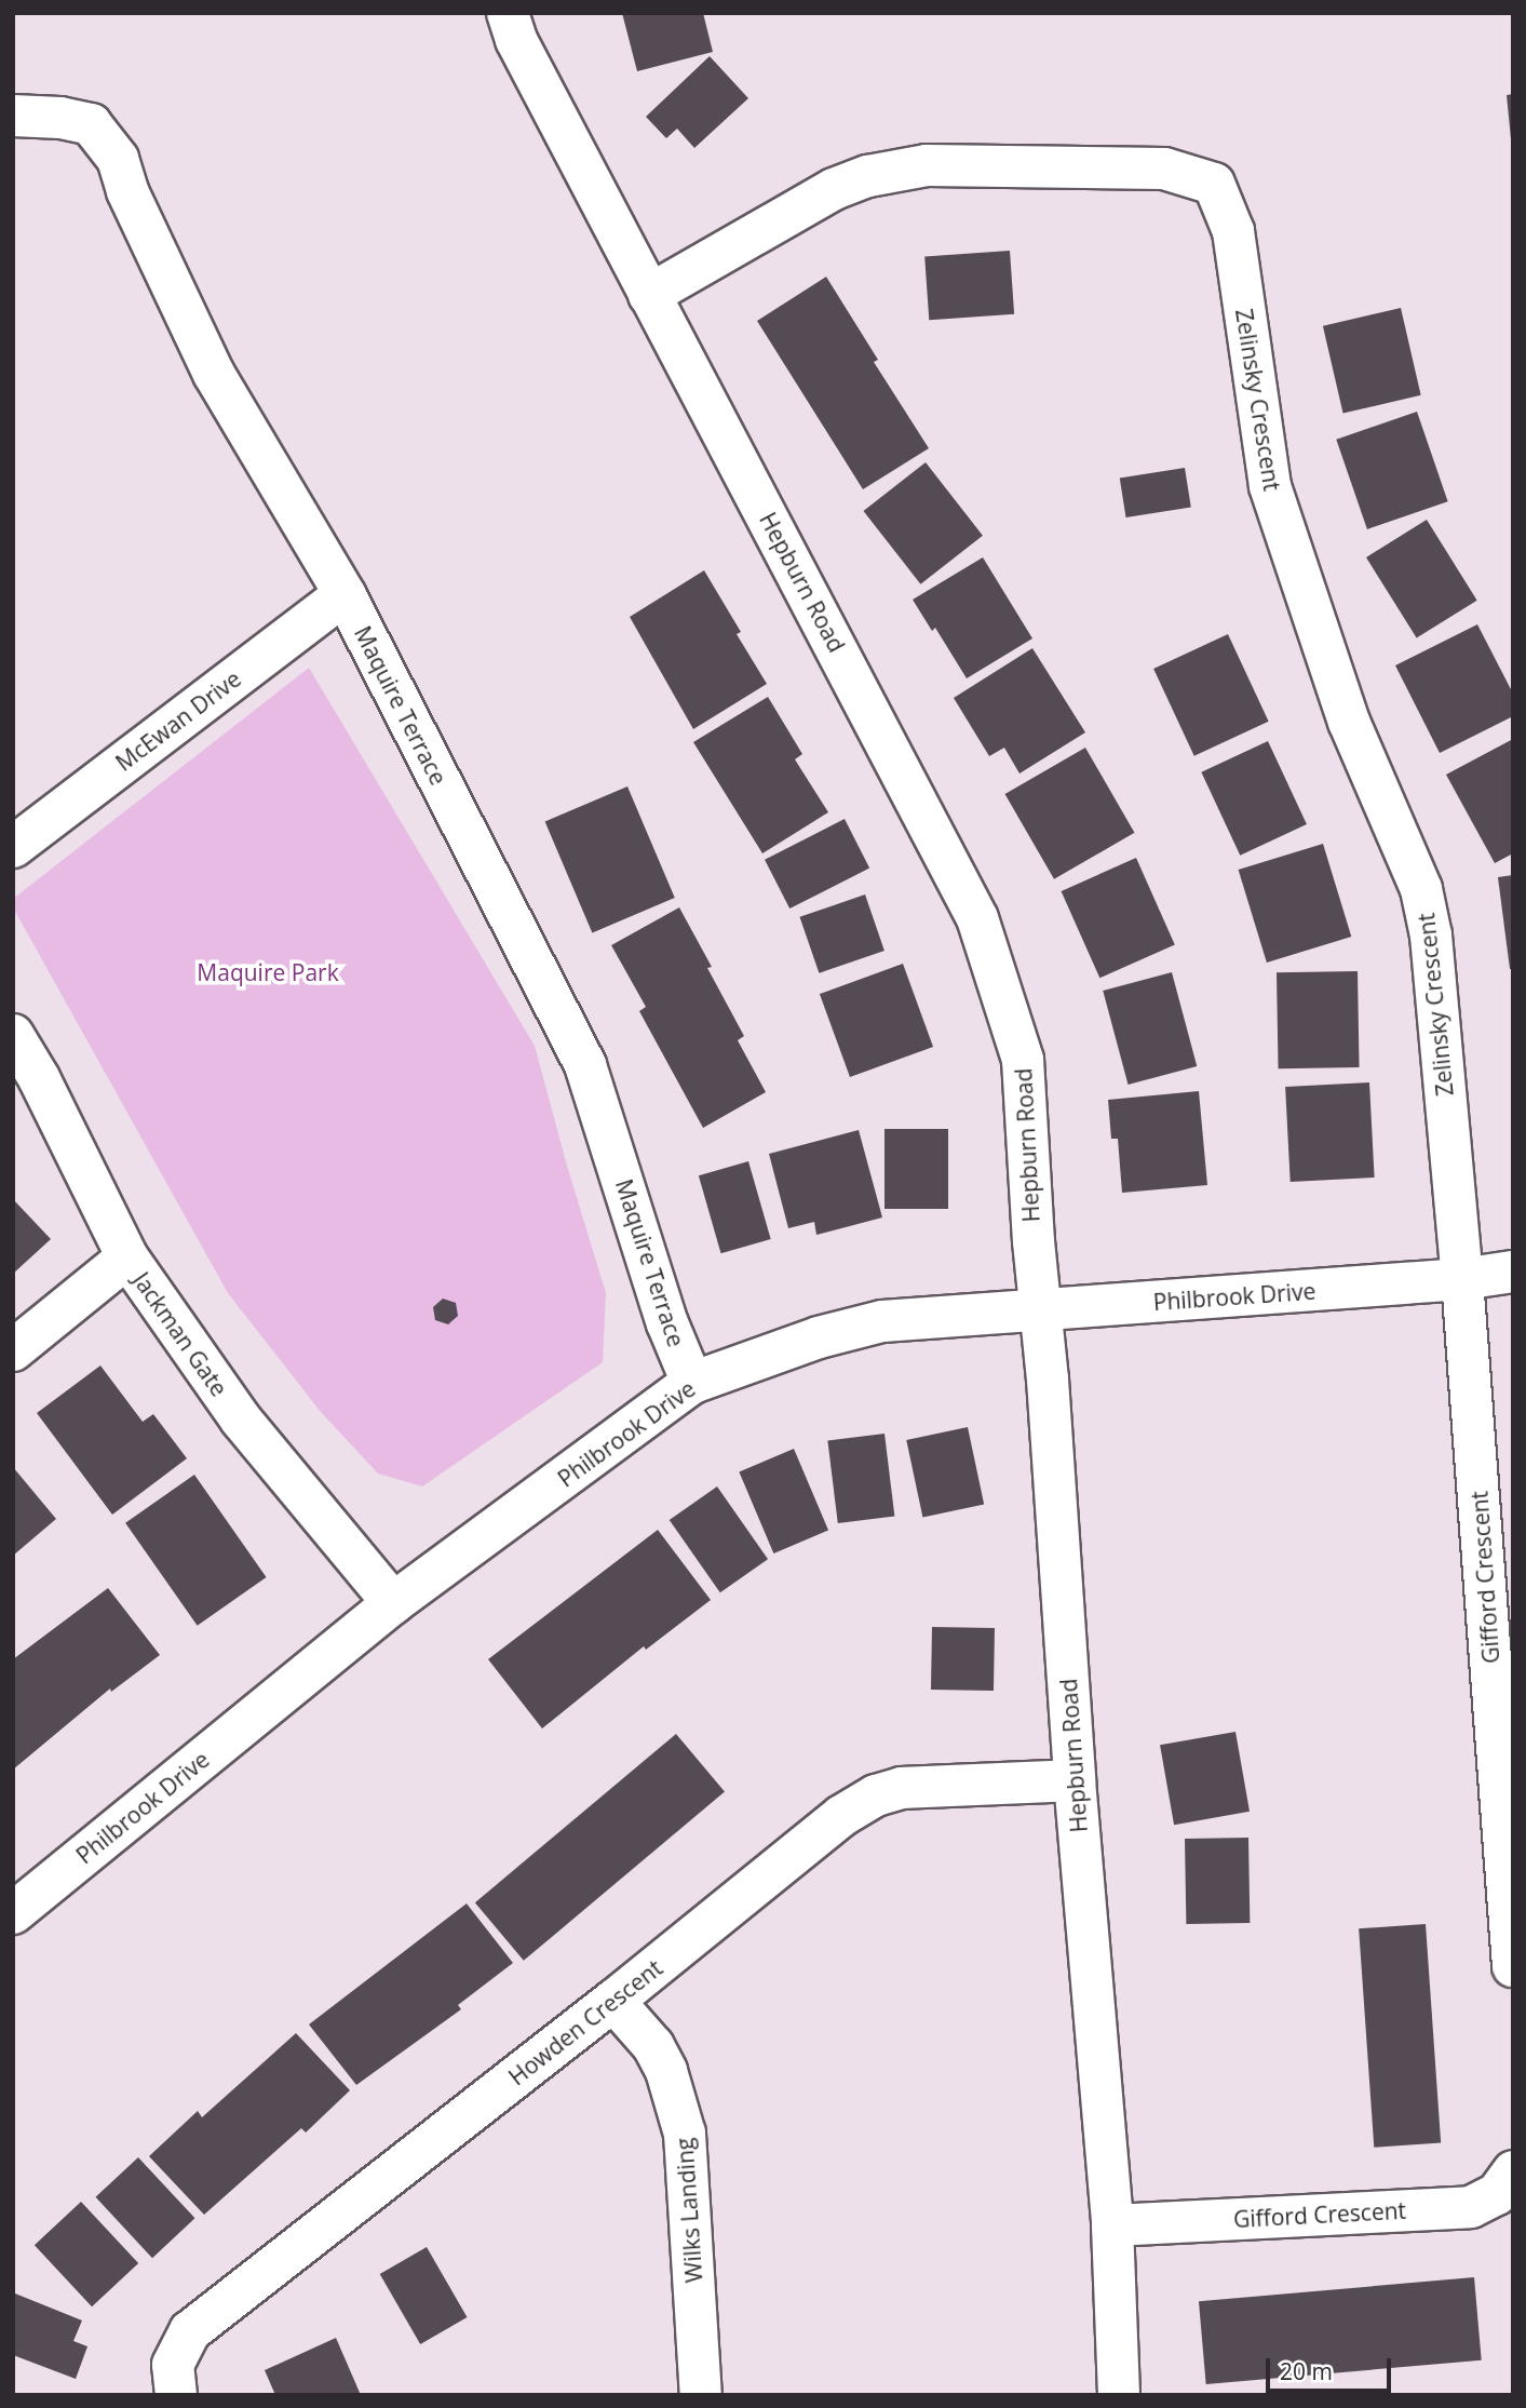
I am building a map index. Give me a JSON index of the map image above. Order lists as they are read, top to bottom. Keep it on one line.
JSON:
{"streets":{"street":["Zelinsky Crescent","Hepburn Road","Maquire Terrace","McEwan Drive","Philbrook Drive","Jackman Gate","Gifford Crescent","Howden Crescent","Wilks Landing"]},"crossings":[["Zelinsky Crescent","Hepburn Road"],["Zelinsky Crescent","Philbrook Drive"],["Zelinsky Crescent","Gifford Crescent"],["Hepburn Road","Philbrook Drive"],["Hepburn Road","Gifford Crescent"],["Hepburn Road","Howden Crescent"],["Maquire Terrace","McEwan Drive"],["Maquire Terrace","Philbrook Drive"],["Philbrook Drive","Jackman Gate"],["Philbrook Drive","Gifford Crescent"],["Howden Crescent","Wilks Landing"]],"parks":["Maquire Park"],"scale_bar":"20 m"}
